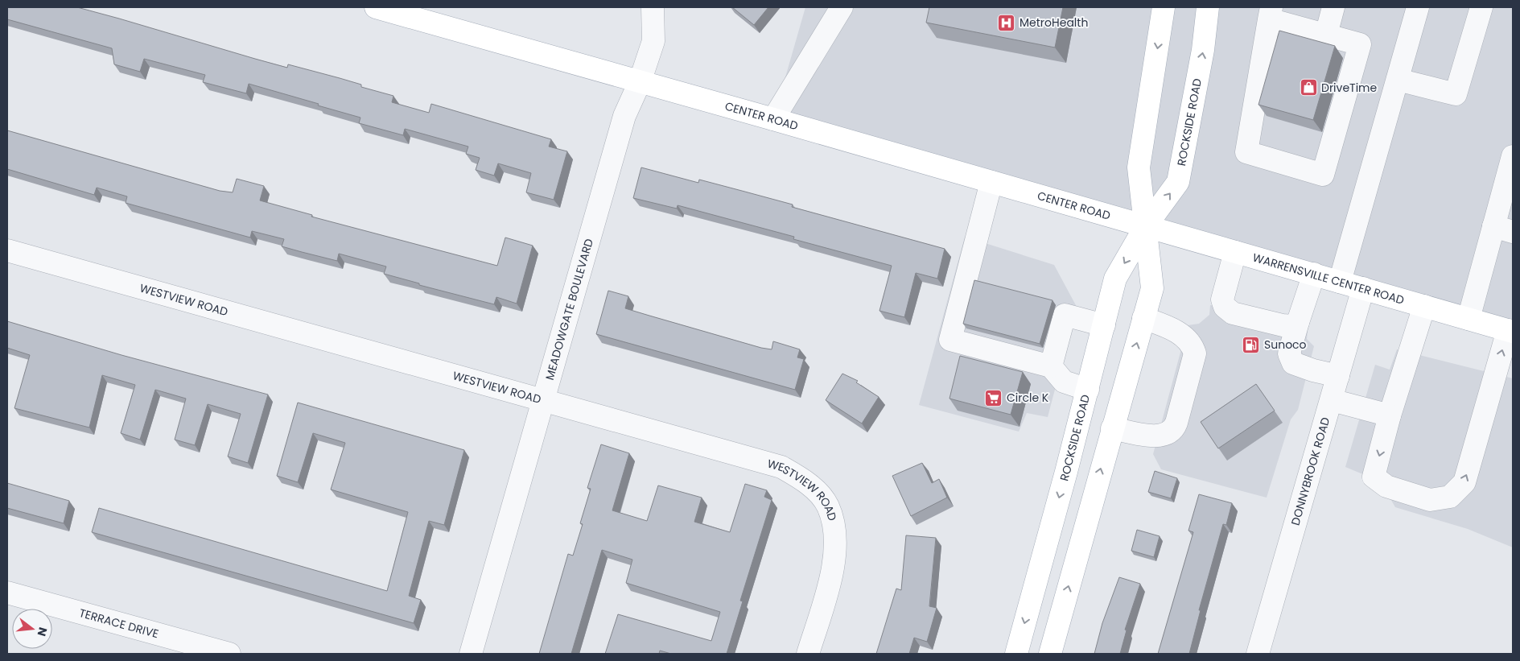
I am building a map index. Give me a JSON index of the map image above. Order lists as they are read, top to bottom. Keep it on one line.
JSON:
{"streets":{"main road":["CENTER ROAD","ROCKSIDE ROAD","WARRENSVILLE CENTER ROAD"],"street":["WESTVIEW ROAD","MEADOWGATE BOULEVARD","DONNYBROOK ROAD","TERRACE DRIVE"]},"crossings":[["CENTER ROAD","ROCKSIDE ROAD"],["CENTER ROAD","WARRENSVILLE CENTER ROAD"],["CENTER ROAD","MEADOWGATE BOULEVARD"],["ROCKSIDE ROAD","WARRENSVILLE CENTER ROAD"],["WARRENSVILLE CENTER ROAD","DONNYBROOK ROAD"],["WESTVIEW ROAD","MEADOWGATE BOULEVARD"]],"places":{"hospital":["MetroHealth"],"shop":["DriveTime"],"fuel station":["Sunoco"],"supermarket":["Circle K"]},"north":"right"}
